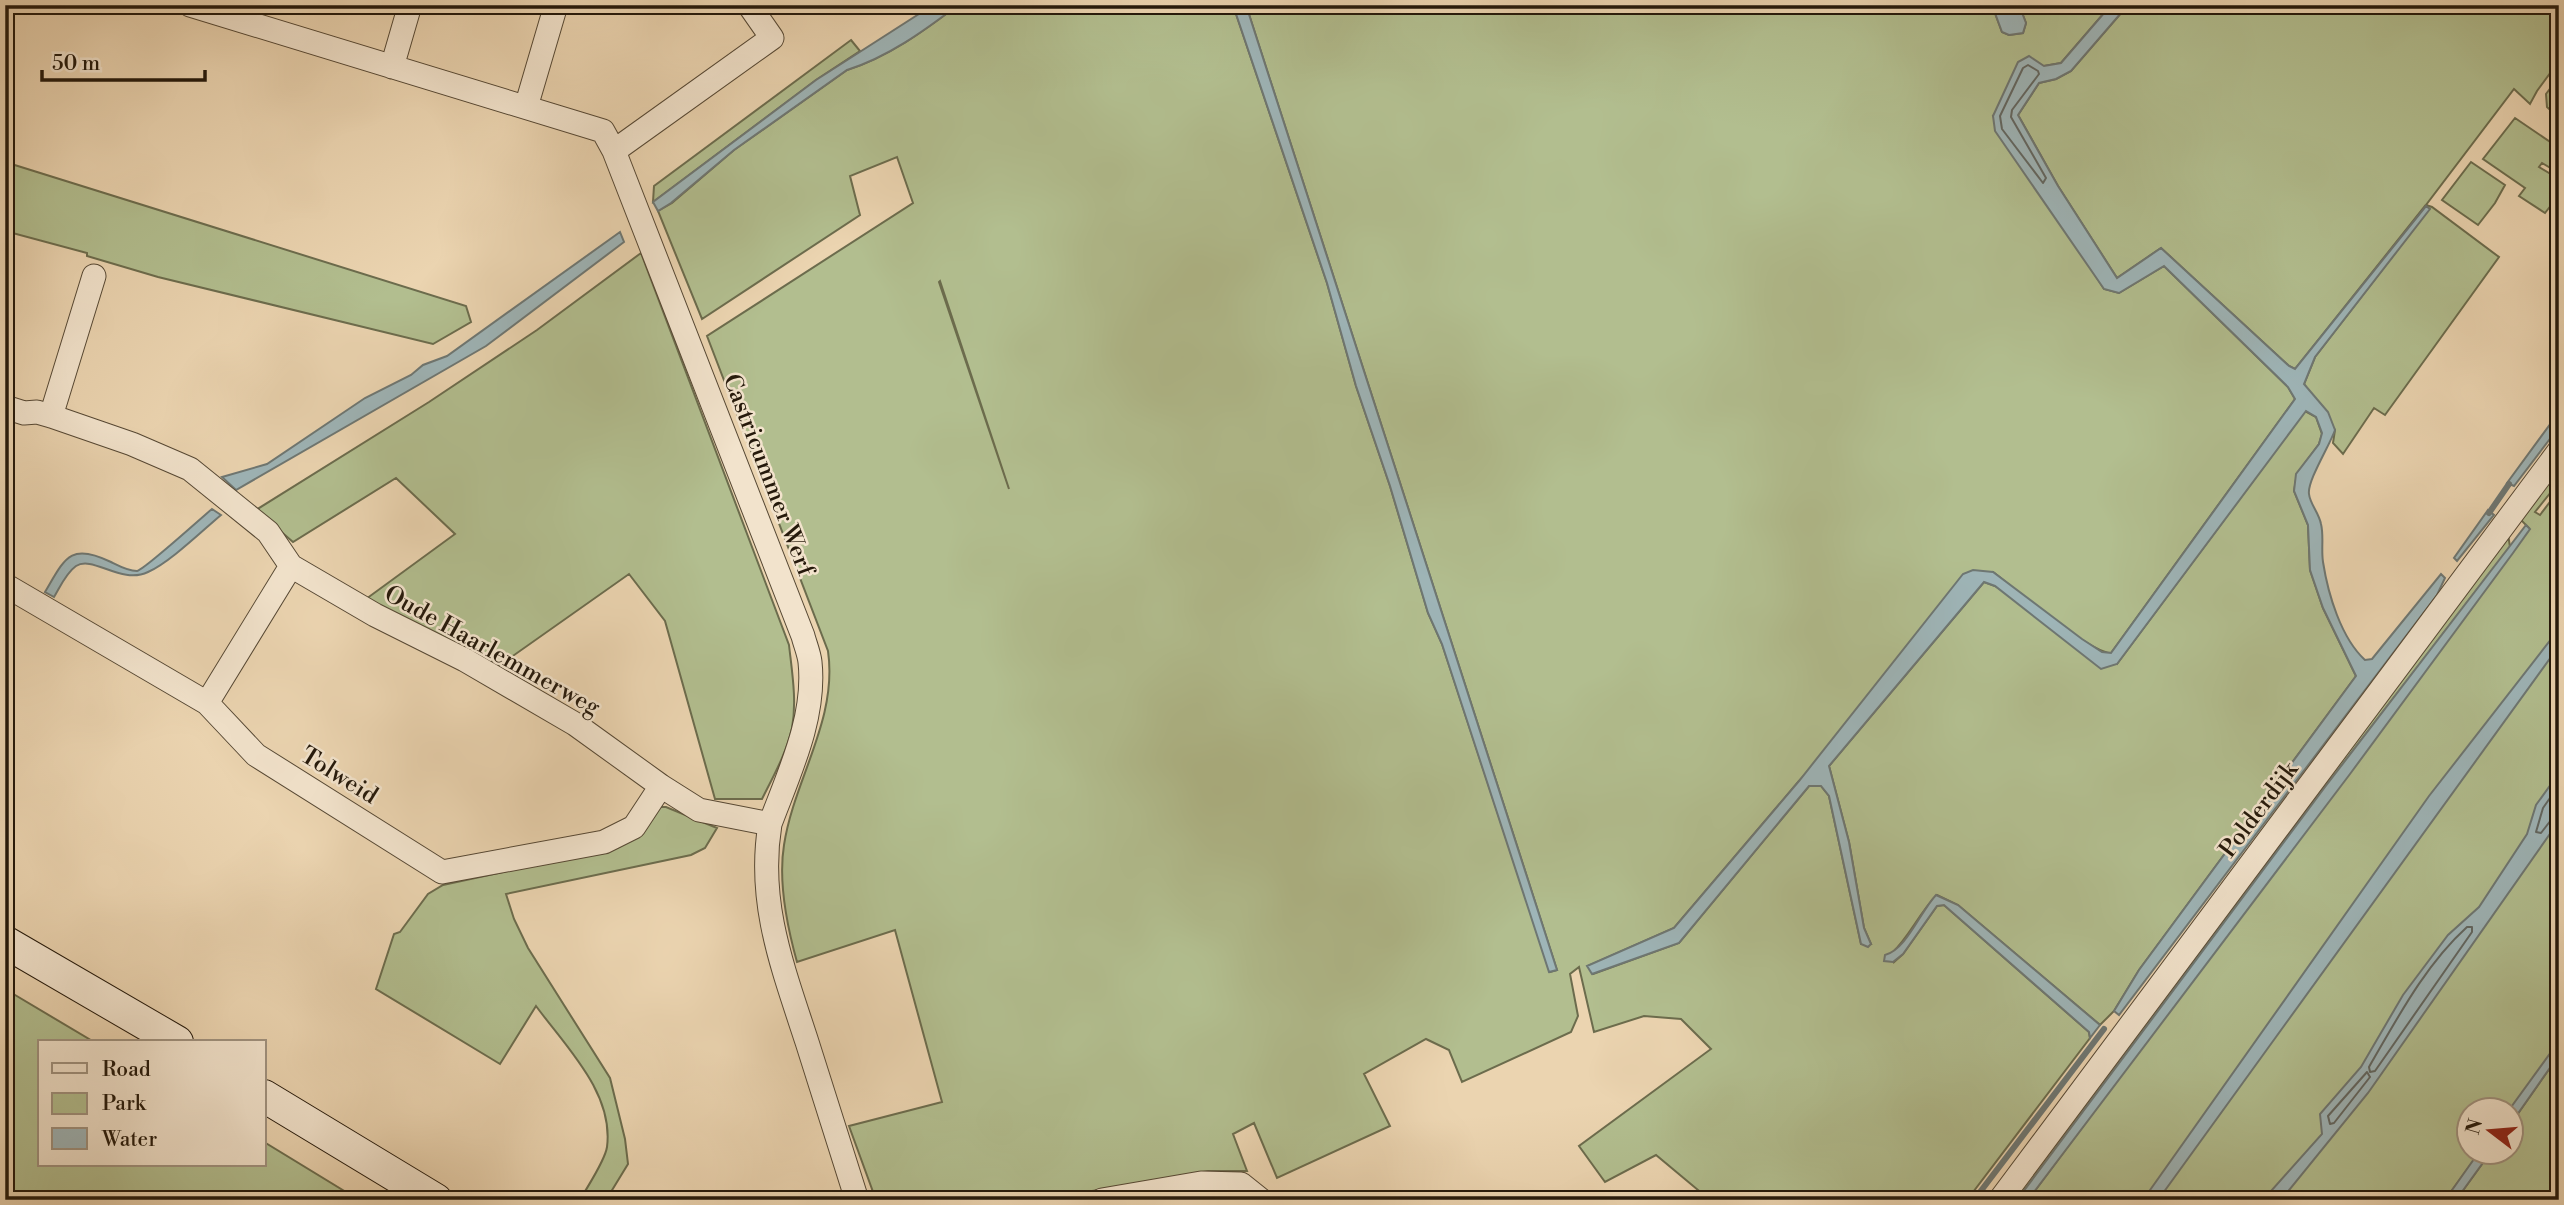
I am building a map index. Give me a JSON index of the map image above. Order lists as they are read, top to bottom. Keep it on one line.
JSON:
{"streets":{"street":["Castricummer Werf","Oude Haarlemmerweg","Tolweid","Polderdijk"]},"crossings":[["Castricummer Werf","Oude Haarlemmerweg"],["Oude Haarlemmerweg","Tolweid"]],"legend":["Road","Park","Water"],"scale_bar":"50 m","north":"left"}
